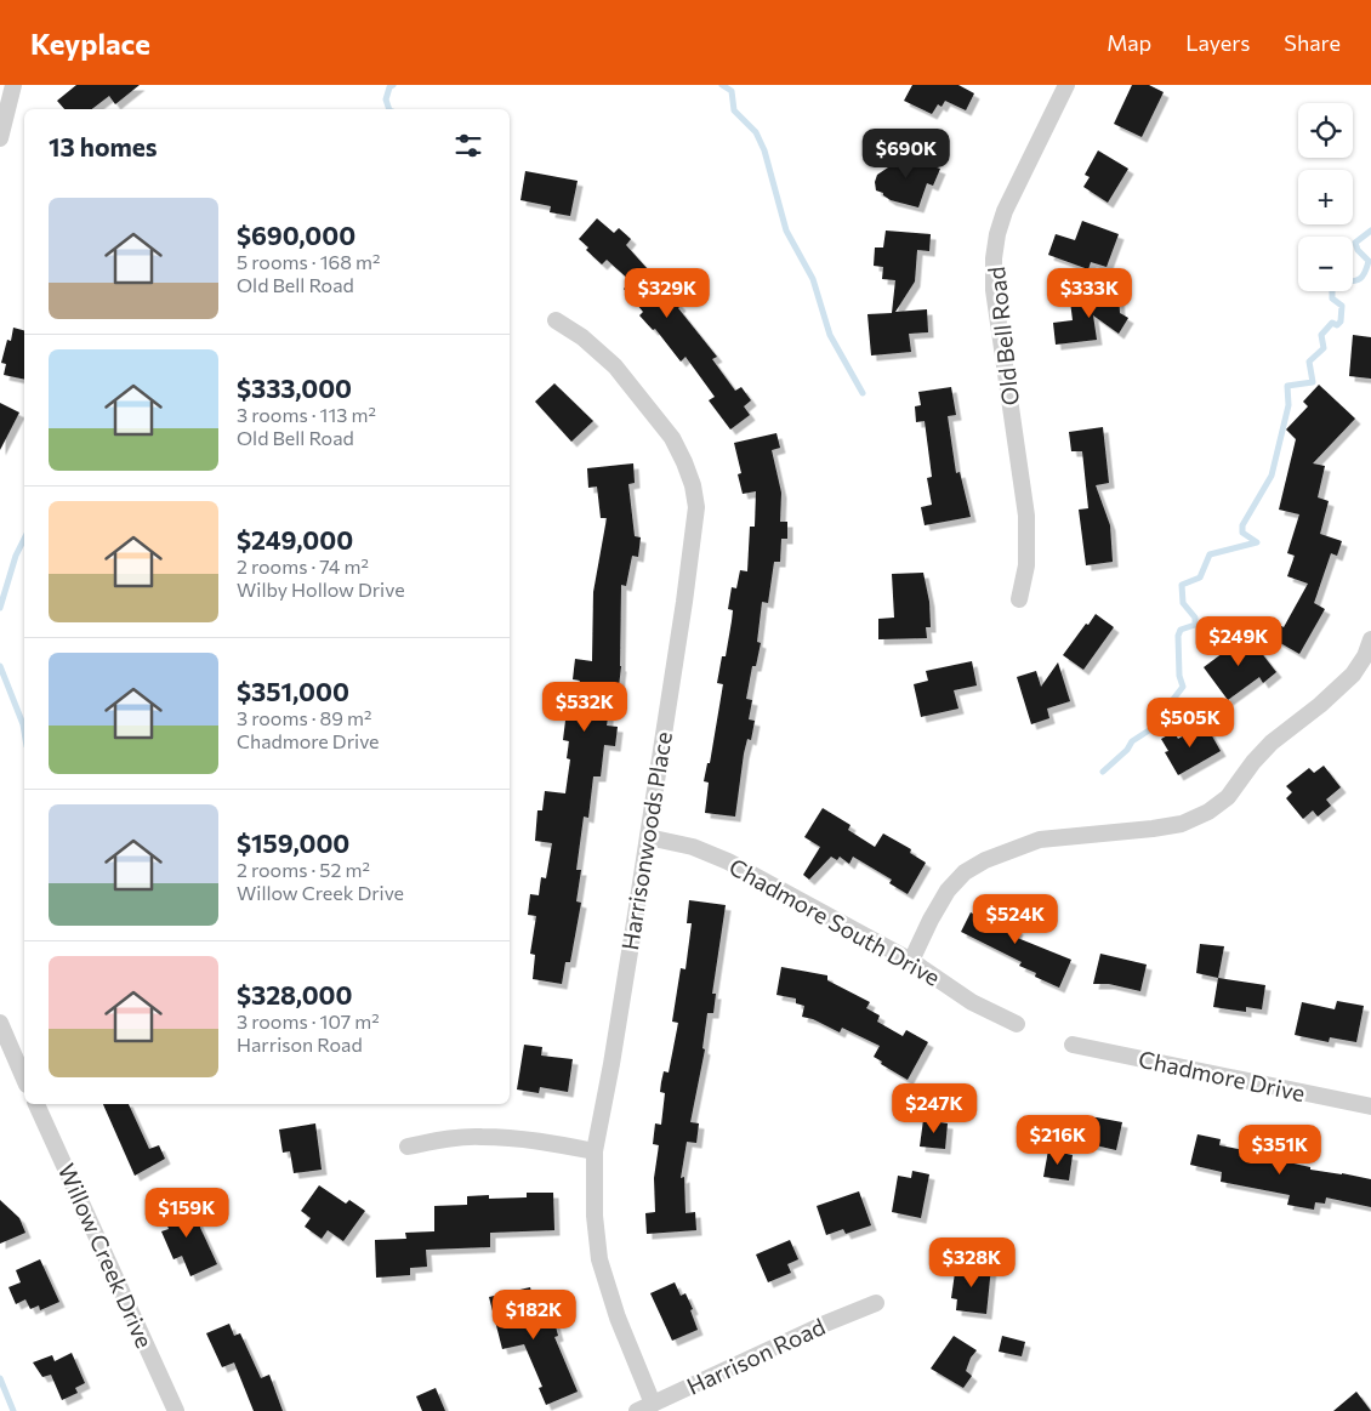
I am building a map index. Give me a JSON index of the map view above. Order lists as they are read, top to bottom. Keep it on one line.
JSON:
{"streets":{"street":["Old Bell Road","Harrisonwoods Place","Chadmore South Drive","Chadmore Drive","Willow Creek Drive","Harrison Road"]},"crossings":[["Harrisonwoods Place","Chadmore South Drive"],["Harrisonwoods Place","Harrison Road"]],"page":{"header":"Keyplace","nav":["Map","Layers","Share"],"map_buttons":["+","−"],"heading":"13 homes","price":["$690K","$329K","$333K","$249K","$532K","$505K","$524K","$247K","$216K","$351K","$159K","$328K","$182K"],"list":[{"name":"$690,000","note":"5 rooms · 168 m² · Old Bell Road"},{"name":"$333,000","note":"3 rooms · 113 m² · Old Bell Road"},{"name":"$249,000","note":"2 rooms · 74 m² · Wilby Hollow Drive"},{"name":"$351,000","note":"3 rooms · 89 m² · Chadmore Drive"},{"name":"$159,000","note":"2 rooms · 52 m² · Willow Creek Drive"},{"name":"$328,000","note":"3 rooms · 107 m² · Harrison Road"}]}}
